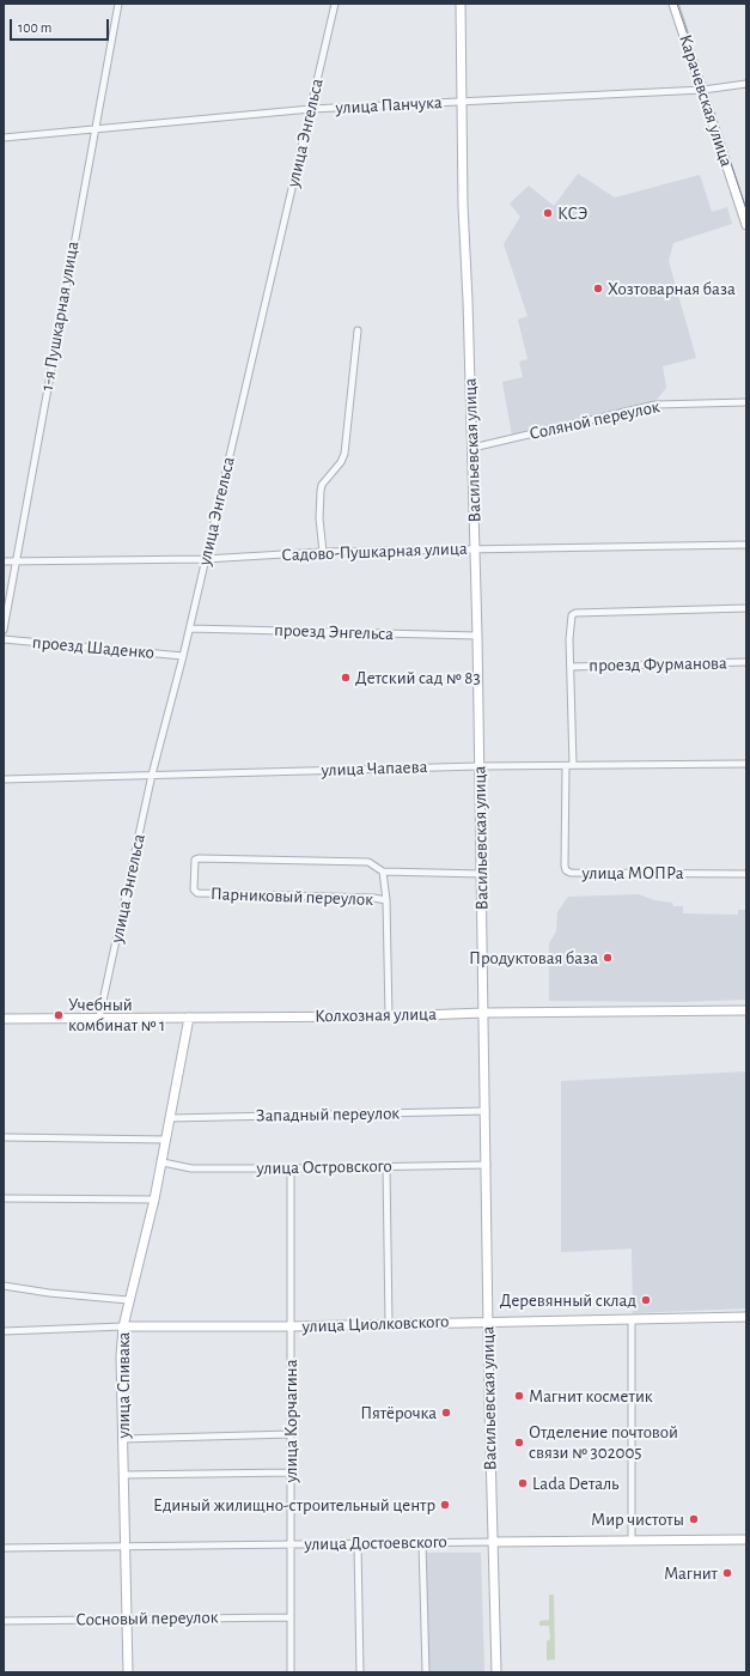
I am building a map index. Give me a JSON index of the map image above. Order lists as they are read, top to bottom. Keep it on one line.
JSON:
{"streets":{"main road":["Карачевская улица","Васильевская улица","Колхозная улица","улица Циолковского","улица Спивака","улица Достоевского"],"street":["улица Панчука","улица Энгельса","1-я Пушкарная улица","Соляной переулок","Садово-Пушкарная улица","проезд Энгельса","проезд Шаденко","проезд Фурманова","улица Чапаева","улица МОПРа","Парниковый переулок","Западный переулок","улица Островского","улица Корчагина","Сосновый переулок"]},"crossings":[["Карачевская улица","улица Панчука"],["улица Панчука","улица Энгельса"],["улица Панчука","1-я Пушкарная улица"],["улица Панчука","Васильевская улица"],["улица Энгельса","Садово-Пушкарная улица"],["улица Энгельса","проезд Энгельса"],["улица Энгельса","проезд Шаденко"],["улица Энгельса","улица Чапаева"],["улица Энгельса","Колхозная улица"],["1-я Пушкарная улица","Садово-Пушкарная улица"],["Соляной переулок","Васильевская улица"],["Васильевская улица","Садово-Пушкарная улица"],["Васильевская улица","проезд Энгельса"],["Васильевская улица","улица Чапаева"],["Васильевская улица","Колхозная улица"],["Васильевская улица","Западный переулок"],["Васильевская улица","улица Островского"],["Васильевская улица","улица Циолковского"],["Васильевская улица","улица Достоевского"],["улица Чапаева","улица МОПРа"],["Парниковый переулок","Колхозная улица"],["Колхозная улица","улица Спивака"],["Западный переулок","улица Спивака"],["улица Островского","улица Спивака"],["улица Островского","улица Корчагина"],["улица Циолковского","улица Спивака"],["улица Циолковского","улица Корчагина"],["улица Спивака","улица Достоевского"],["улица Спивака","Сосновый переулок"],["улица Корчагина","улица Достоевского"],["улица Корчагина","Сосновый переулок"]],"places":["КСЭ","Хозтоварная база","Детский сад № 83","Продуктовая база","Учебный комбинат № 1","Деревянный склад","Магнит косметик","Пятёрочка","Отделение почтовой связи № 302005","Lada Dеталь","Единый жилищно-строительный центр","Мир чистоты","Магнит"],"scale_bar":"100 m"}
